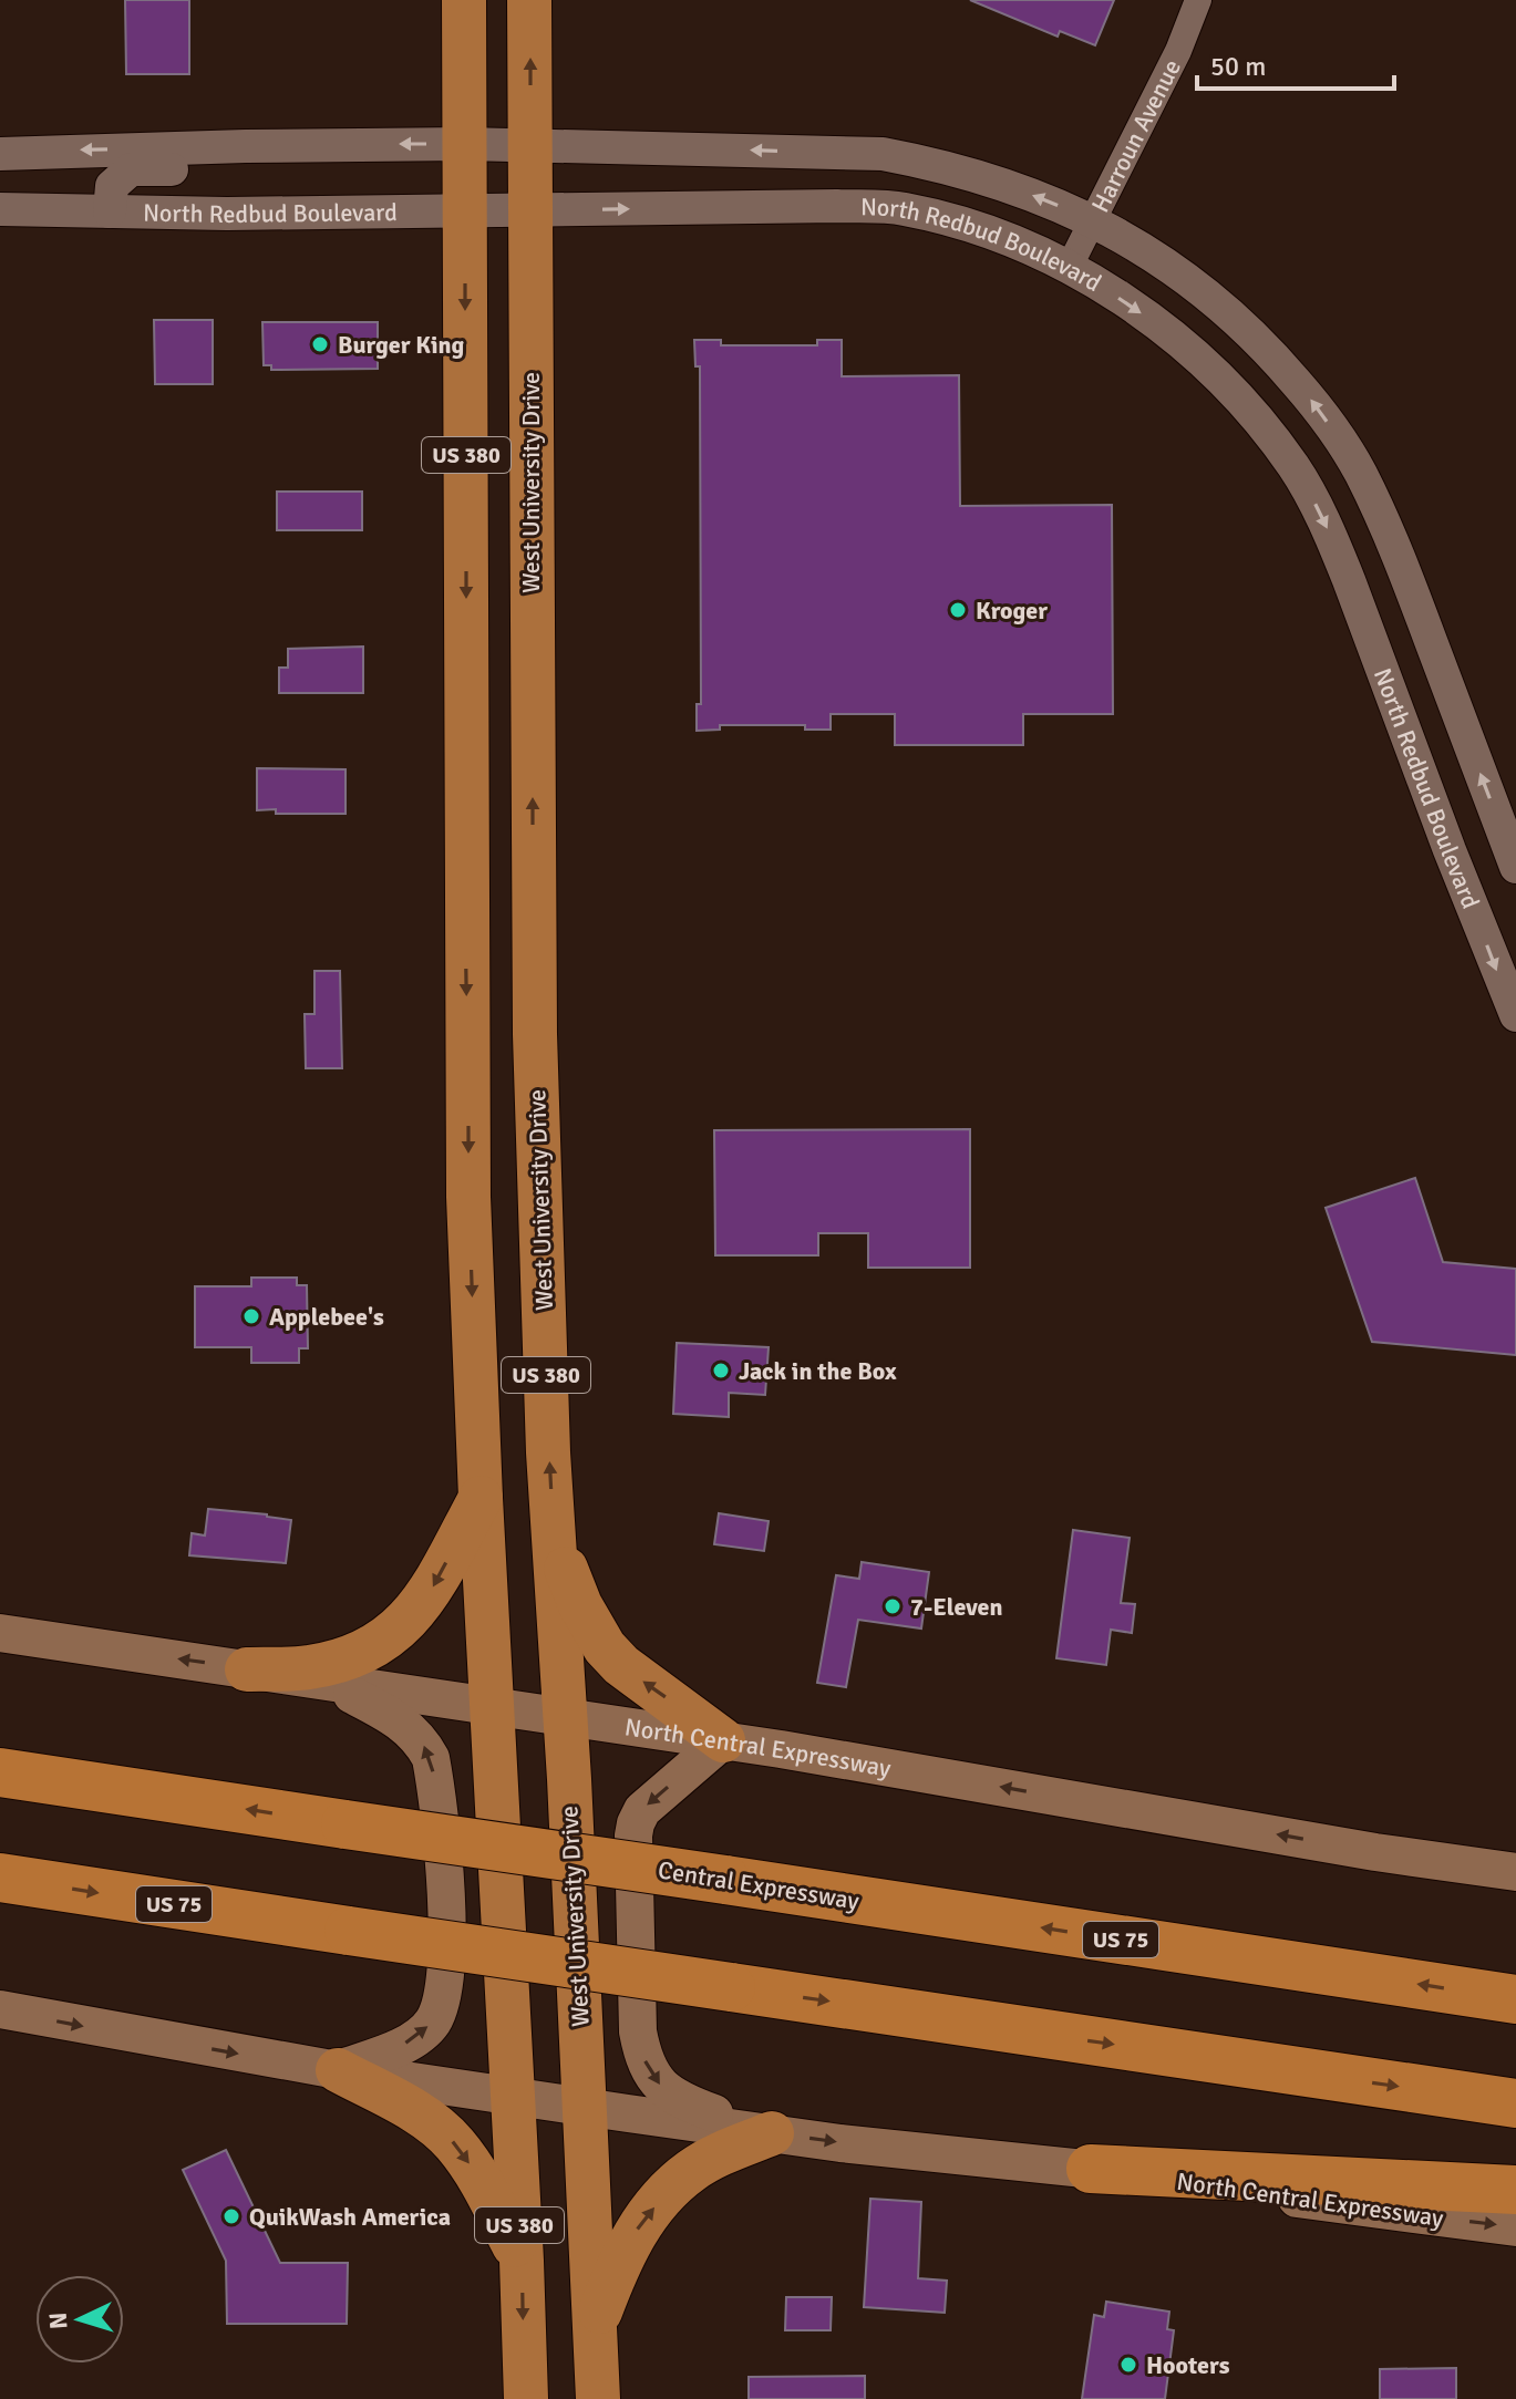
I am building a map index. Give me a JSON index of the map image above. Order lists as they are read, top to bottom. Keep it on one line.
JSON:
{"streets":{"highway":["US 380","West University Drive","Central Expressway","US 75"],"main road":["North Central Expressway"],"street":["Harroun Avenue","North Redbud Boulevard"]},"crossings":[["Harroun Avenue","North Redbud Boulevard"],["North Redbud Boulevard","US 380"],["North Redbud Boulevard","West University Drive"],["US 380","North Central Expressway"],["West University Drive","North Central Expressway"]],"places":["Burger King","Kroger","Applebee's","Jack in the Box","7-Eleven","QuikWash America","Hooters"],"scale_bar":"50 m","north":"left"}
